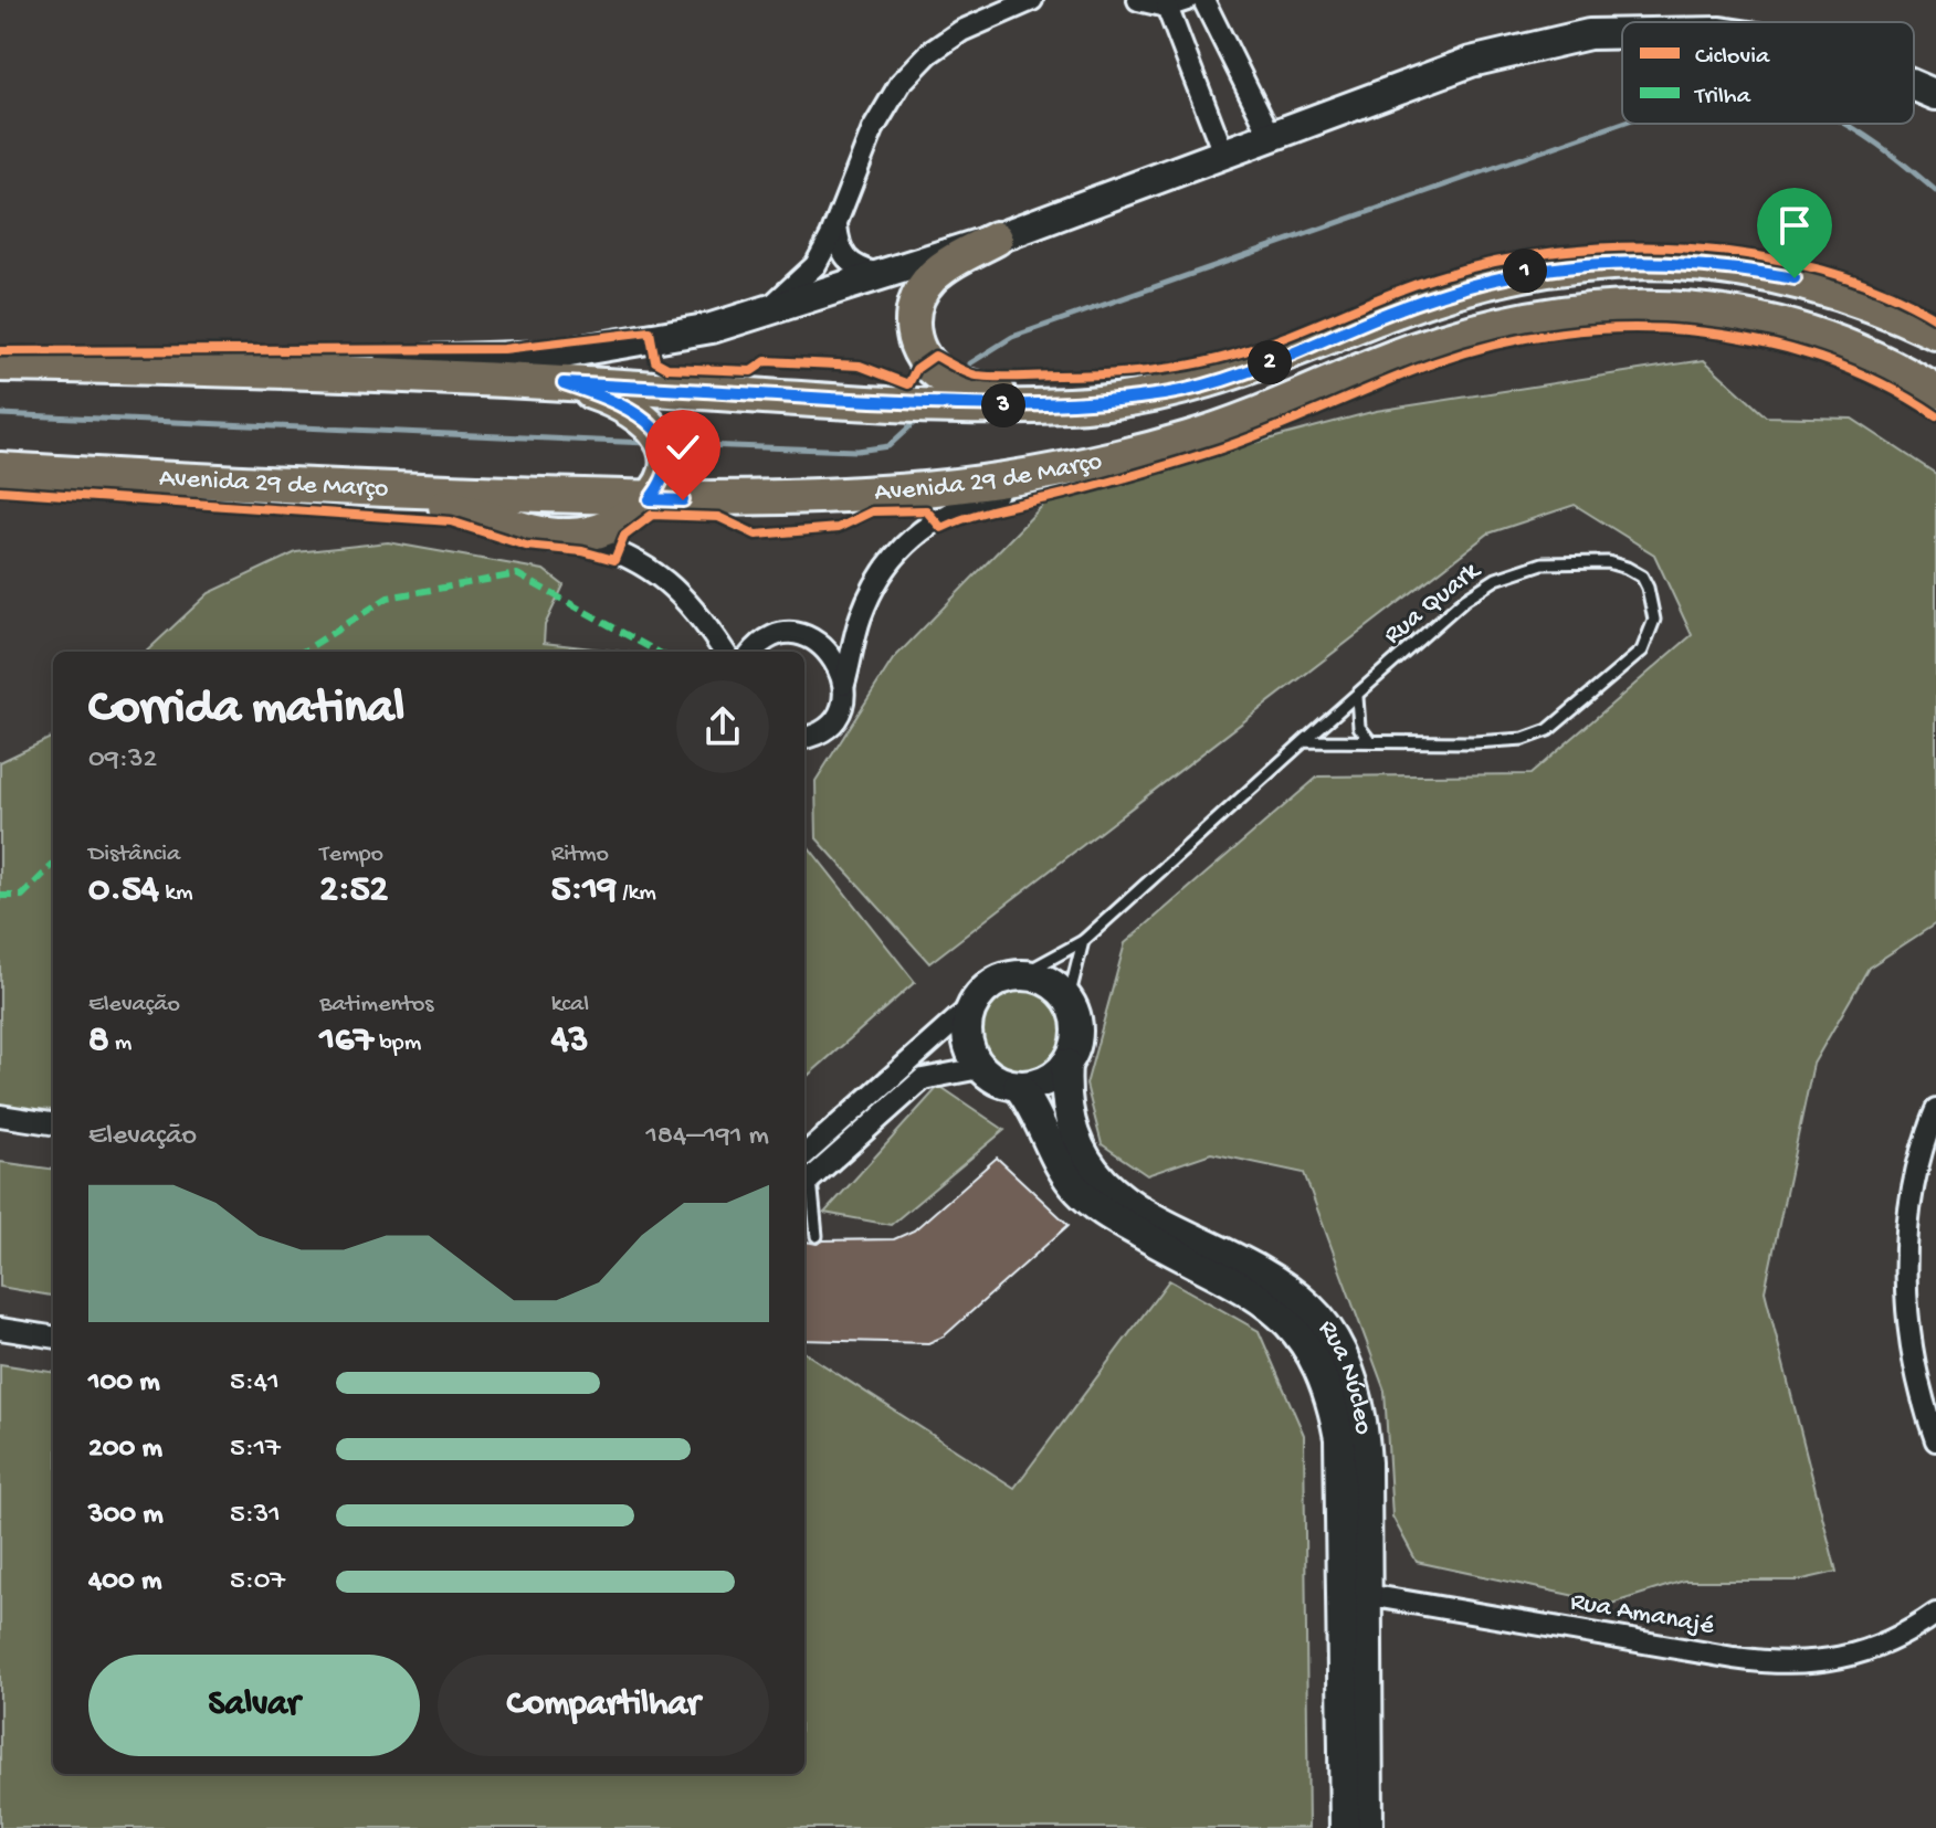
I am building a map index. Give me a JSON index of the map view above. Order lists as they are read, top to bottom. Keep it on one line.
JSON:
{"streets":{"main road":["Avenida 29 de Março"],"street":["Rua Núcleo","Rua Amanajé"],"lane":["Rua Quark"]},"crossings":[["Rua Quark","Rua Núcleo"],["Rua Núcleo","Rua Amanajé"]],"legend":["Ciclovia","Trilha"],"page":{"pins":["1","2","3"],"heading":["Corrida matinal","09:32"],"stats":[["Distância","0.54 km"],["Tempo","2:52"],["Ritmo","5:19 /km"],["Elevação","8 m"],["Batimentos","167 bpm"],["kcal","43"]],"chart":["Elevação","184–191 m"],"list":[{"name":"100 m","note":"5:41"},{"name":"200 m","note":"5:17"},{"name":"300 m","note":"5:31"},{"name":"400 m","note":"5:07"}],"buttons":["Salvar","Compartilhar"]}}
